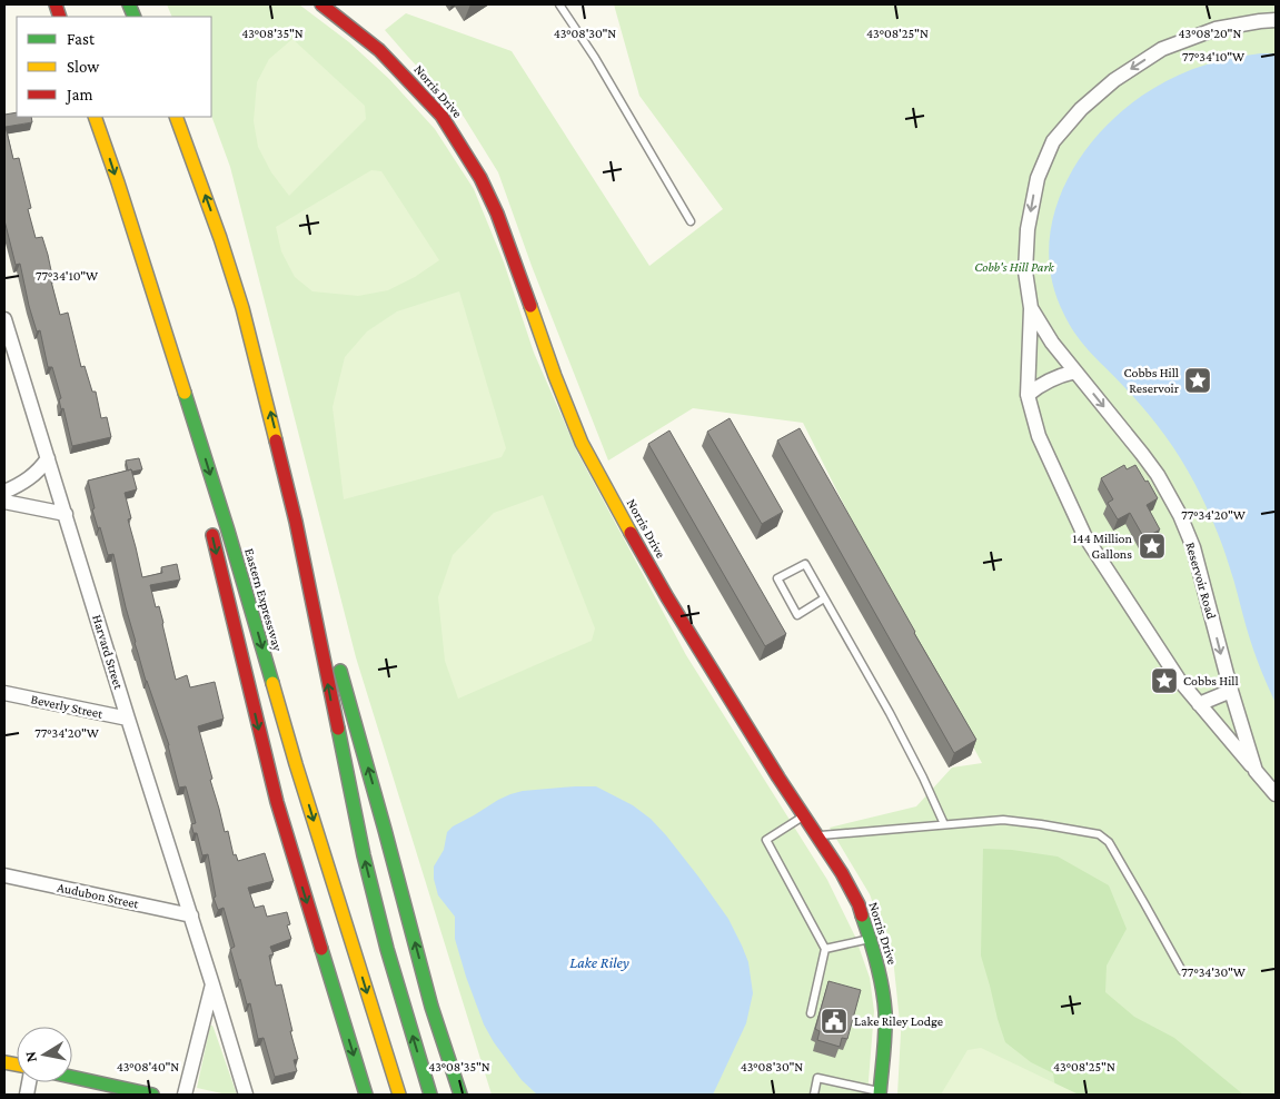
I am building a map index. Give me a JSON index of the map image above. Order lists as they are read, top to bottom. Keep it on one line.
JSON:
{"streets":{"main road":["Norris Drive","Eastern Expressway"],"street":["Reservoir Road","Harvard Street","Beverly Street","Audubon Street"]},"crossings":[["Harvard Street","Beverly Street"],["Harvard Street","Audubon Street"]],"water":["Lake Riley"],"parks":["Cobb's Hill Park"],"places":{"place":["Cobbs Hill Reservoir","144 Million Gallons","Cobbs Hill"],"public building":["Lake Riley Lodge"]},"legend":["Fast","Slow","Jam"],"north":"left","coordinates":["43°08'35\"N","43°08'30\"N","43°08'25\"N","43°08'20\"N","77°34'10\"W","77°34'20\"W","77°34'30\"W","43°08'40\"N"]}
